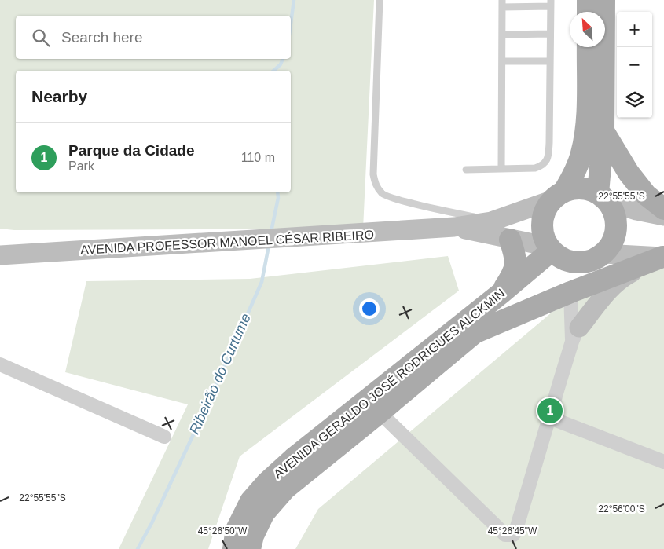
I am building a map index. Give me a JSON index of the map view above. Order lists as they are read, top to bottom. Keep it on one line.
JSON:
{"streets":{"main road":["AVENIDA PROFESSOR MANOEL CÉSAR RIBEIRO","AVENIDA GERALDO JOSÉ RODRIGUES ALCKMIN"]},"crossings":[["AVENIDA PROFESSOR MANOEL CÉSAR RIBEIRO","AVENIDA GERALDO JOSÉ RODRIGUES ALCKMIN"]],"water":["Ribeirão do Curtume"],"north":"top left","page":{"map_buttons":["+","−"],"search":"Search here","heading":"Nearby","list":[{"mark":"1","name":"Parque da Cidade","note":"Park","value":"110 m"}],"pins":"1"},"coordinates":["22°55'55\"S","22°56'00\"S","45°26'50\"W","45°26'45\"W"]}
